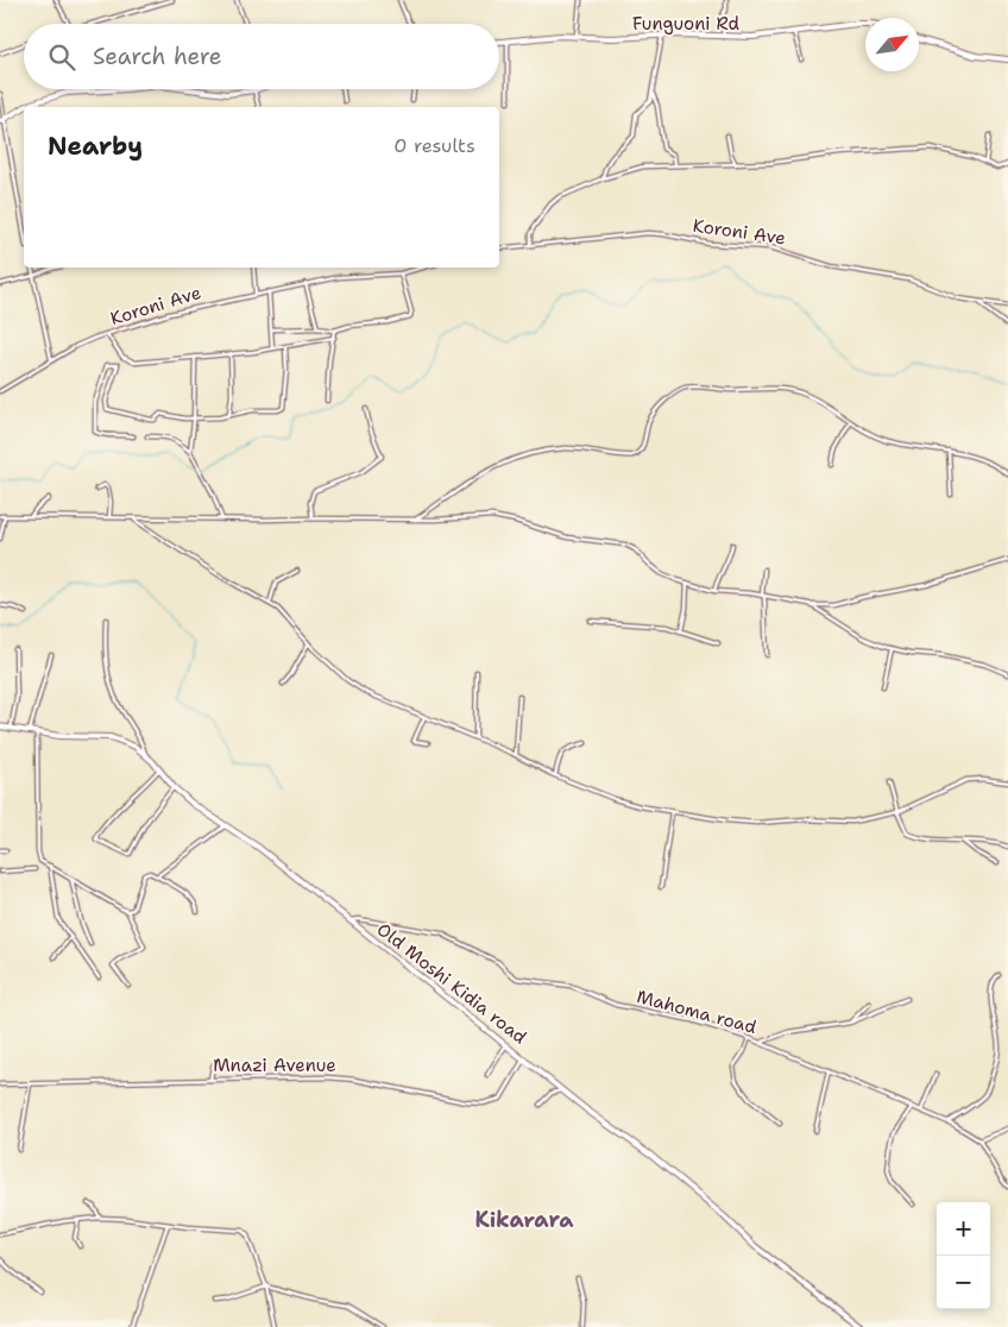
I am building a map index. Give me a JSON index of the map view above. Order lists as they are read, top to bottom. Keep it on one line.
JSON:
{"streets":{"street":["Funguoni Rd","Koroni Ave","Old Moshi Kidia road","Mahoma road","Mnazi Avenue"]},"crossings":[["Old Moshi Kidia road","Mahoma road"],["Old Moshi Kidia road","Mnazi Avenue"]],"districts":["Kikarara"],"north":"top right","page":{"search":"Search here","heading":["Nearby","0 results"],"map_buttons":["+","−"]}}
